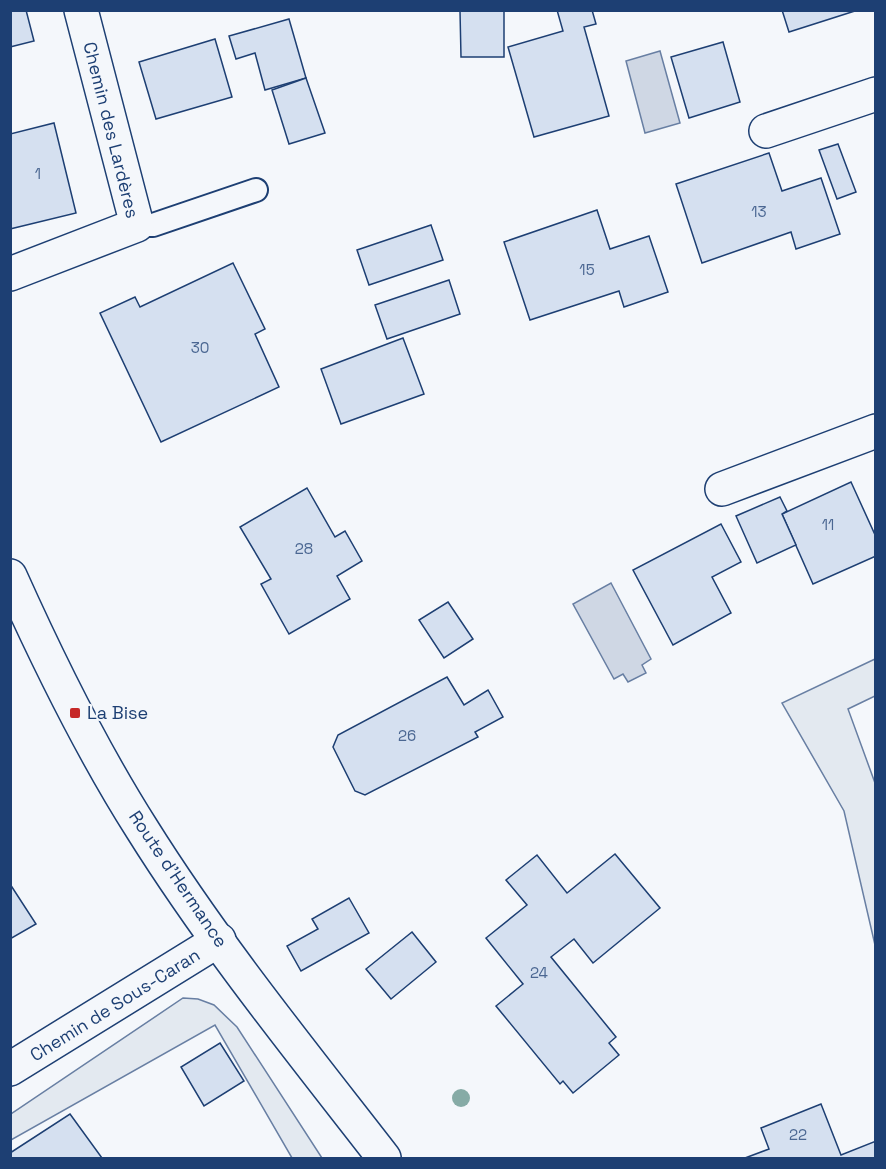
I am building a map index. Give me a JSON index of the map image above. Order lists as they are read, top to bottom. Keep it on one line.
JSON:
{"streets":{"street":["Chemin des Lardères","Route d'Hermance","Chemin de Sous-Caran"]},"crossings":[["Route d'Hermance","Chemin de Sous-Caran"]],"places":{"transit":["La Bise"]},"house_numbers":["1","13","15","30","11","28","26","24","22"]}
